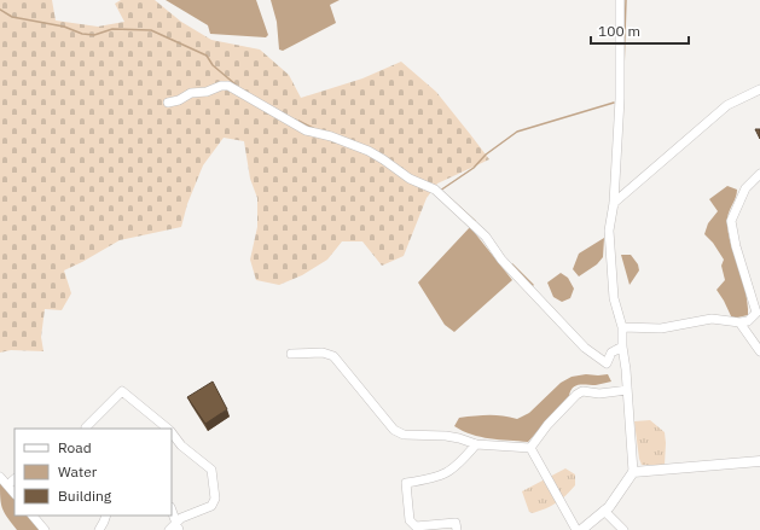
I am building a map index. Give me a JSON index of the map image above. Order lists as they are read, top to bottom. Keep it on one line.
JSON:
{"legend":["Road","Water","Building"],"scale_bar":"100 m"}
